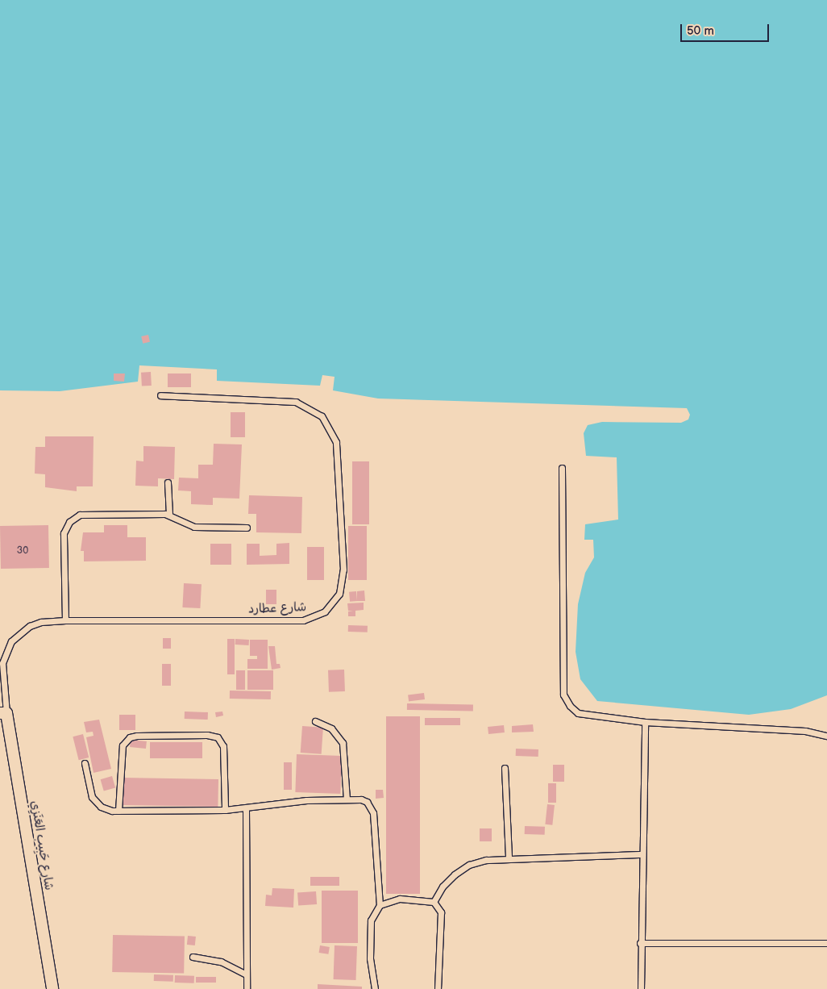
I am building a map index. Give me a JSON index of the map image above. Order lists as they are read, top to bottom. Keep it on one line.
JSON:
{"streets":{"street":["شارع حَبِيب العَنَزِي"],"lane":["شارع عطارد"]},"crossings":[["شارع عطارد","شارع حَبِيب العَنَزِي"]],"house_numbers":["30"],"scale_bar":"50 m"}
